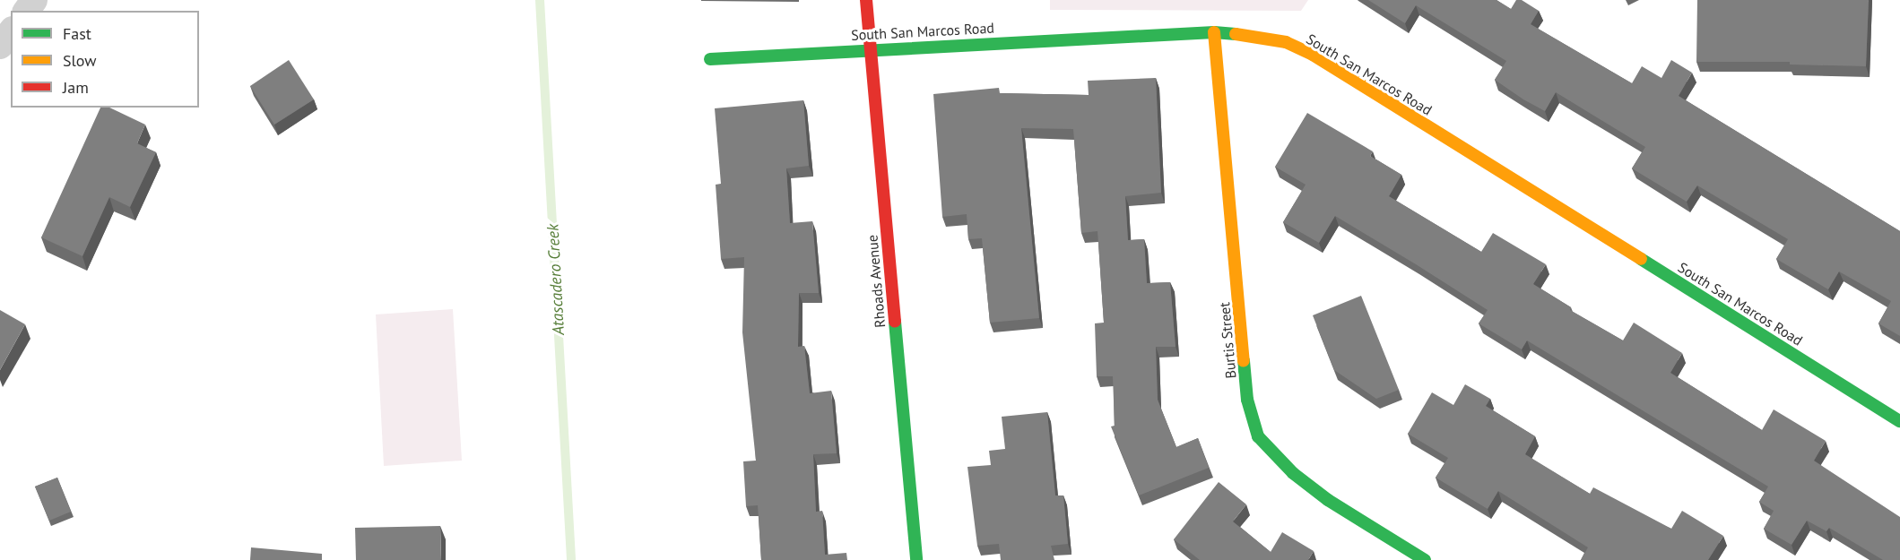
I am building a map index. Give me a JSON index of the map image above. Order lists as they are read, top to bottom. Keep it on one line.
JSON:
{"streets":{"street":["South San Marcos Road","Rhoads Avenue","Burtis Street"]},"crossings":[["South San Marcos Road","Rhoads Avenue"],["South San Marcos Road","Burtis Street"]],"water":["Atascadero Creek"],"legend":["Fast","Slow","Jam"]}
